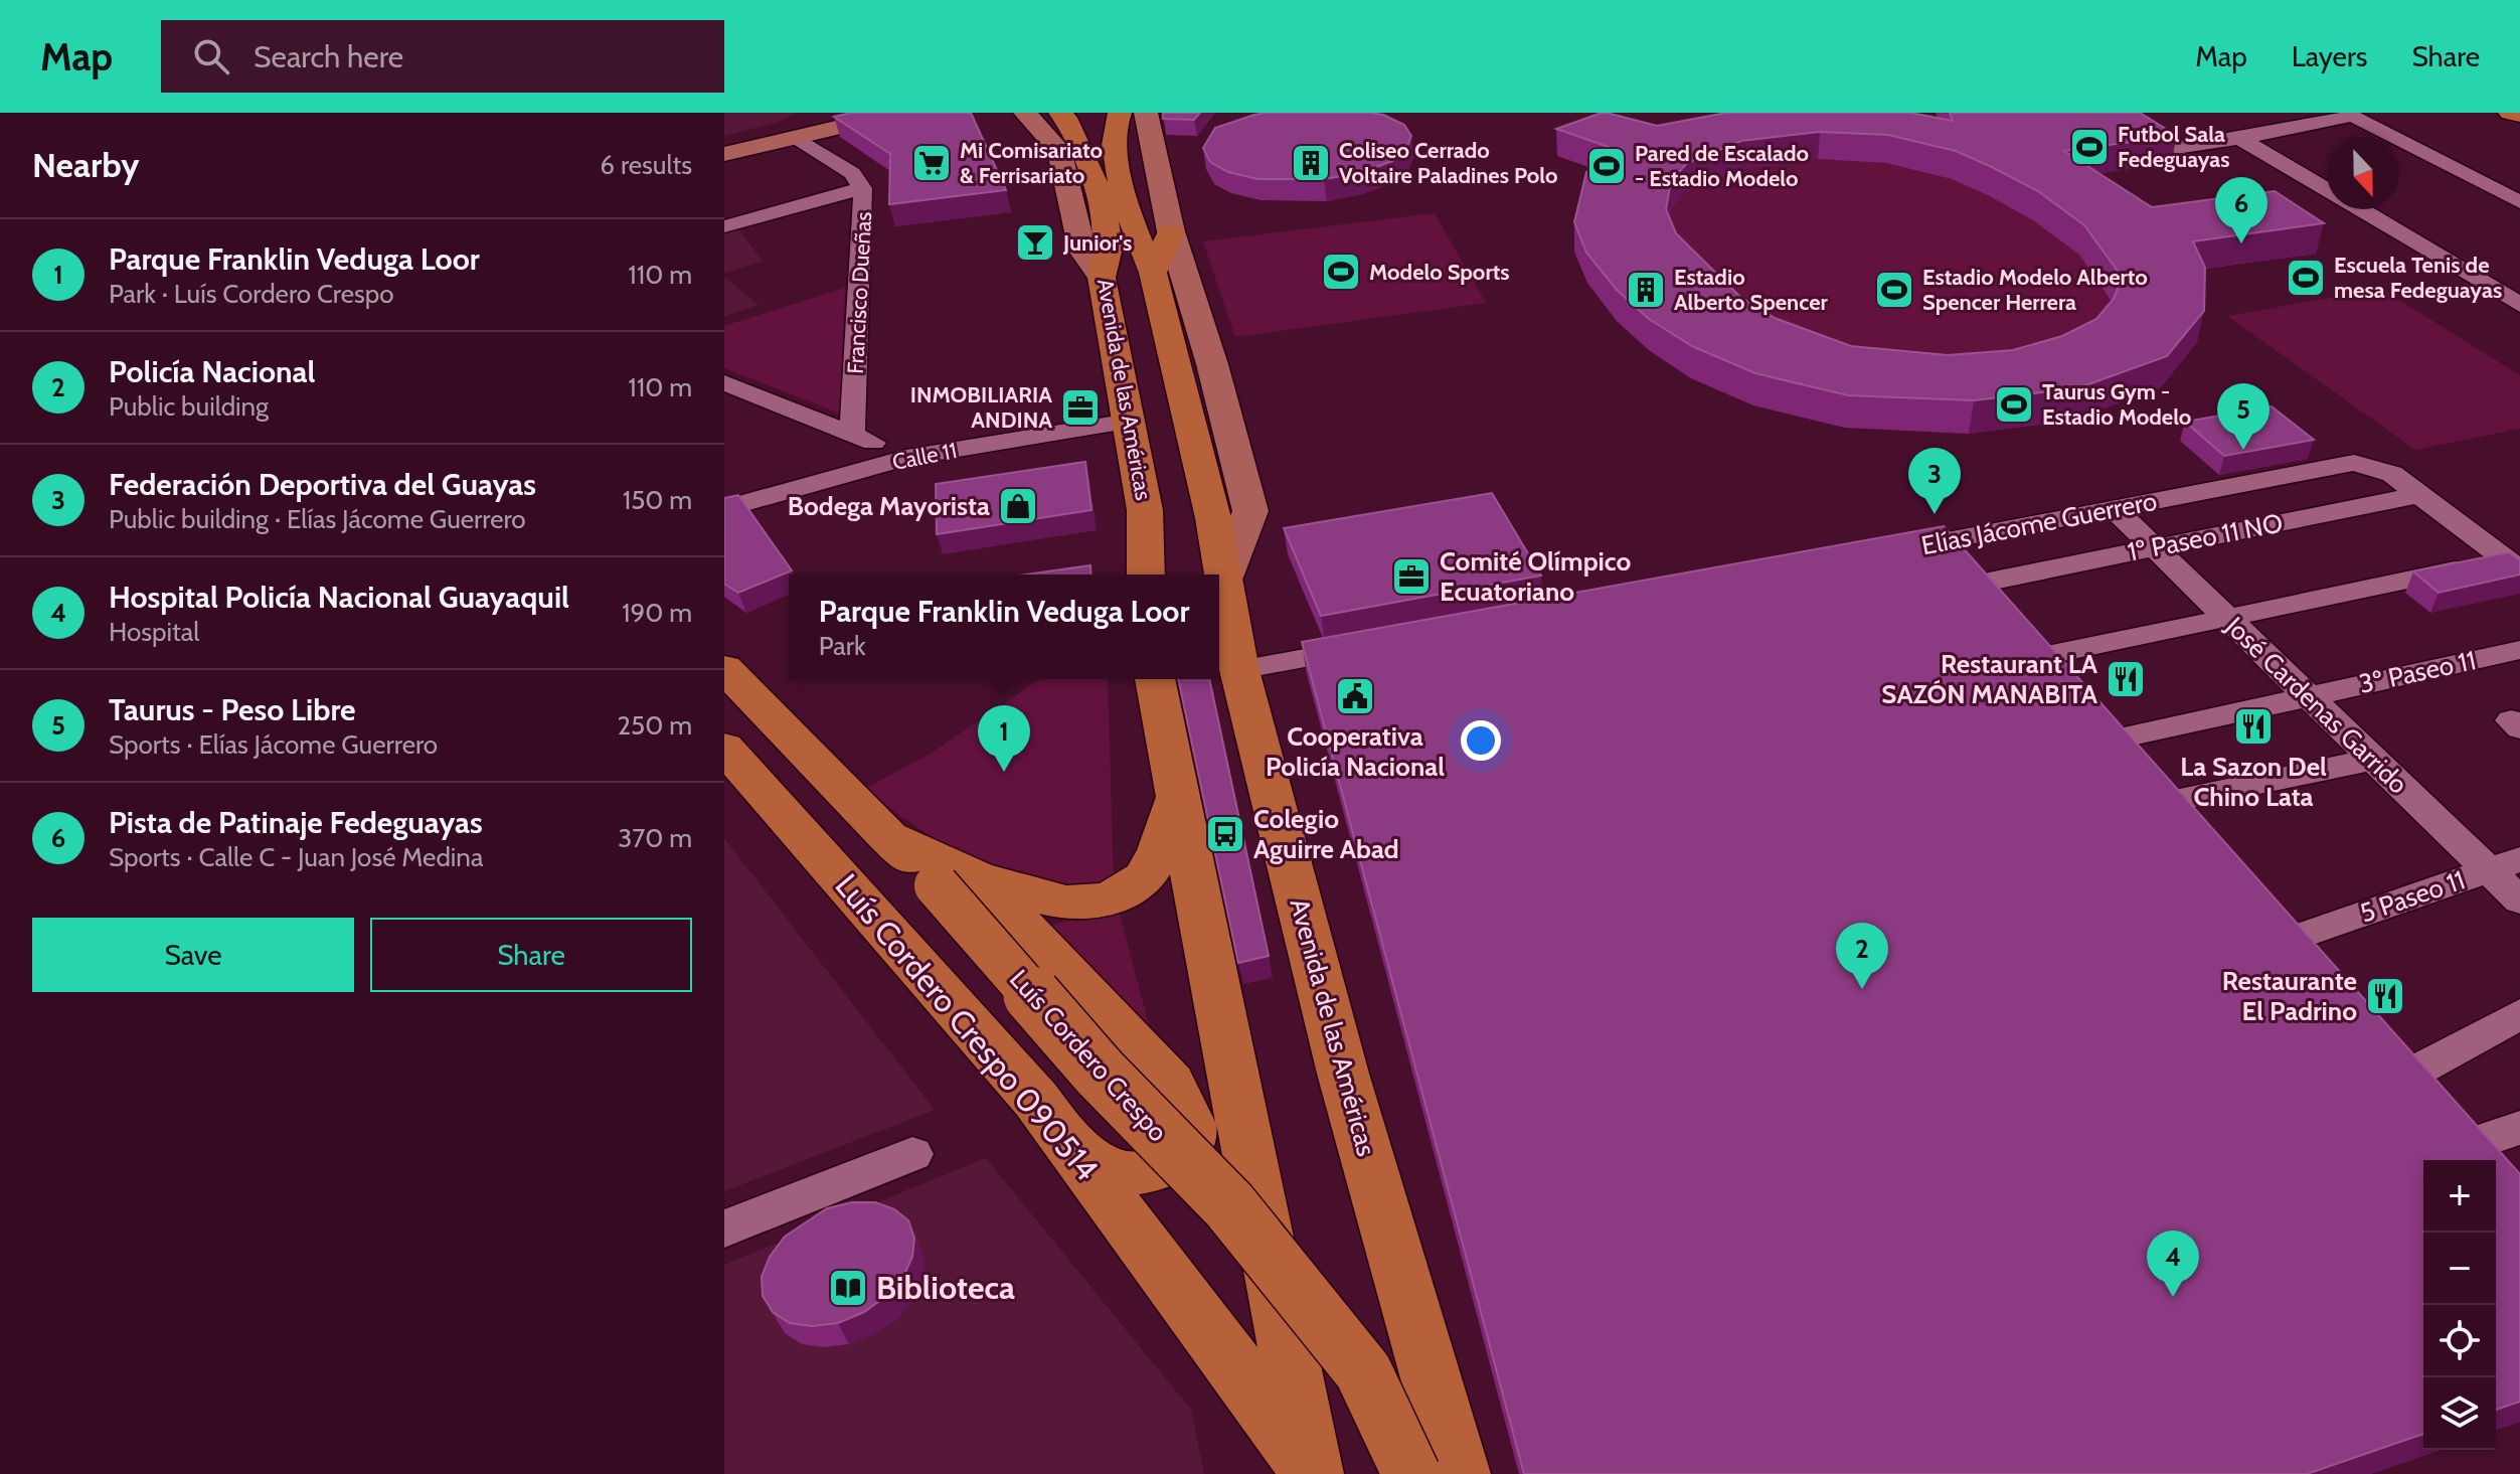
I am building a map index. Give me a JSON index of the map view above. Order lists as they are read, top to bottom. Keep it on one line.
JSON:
{"streets":{"main road":["Avenida de las Américas","Luís Cordero Crespo 090514","Luís Cordero Crespo"],"street":["Francisco Dueñas","Calle 11","Elías Jácome Guerrero","1º Paseo 11 NO","3º Paseo 11","José Cardenas Garrido","5 Paseo 11"]},"crossings":[["Avenida de las Américas","Calle 11"],["Elías Jácome Guerrero","1º Paseo 11 NO"],["Elías Jácome Guerrero","José Cardenas Garrido"],["1º Paseo 11 NO","José Cardenas Garrido"],["3º Paseo 11","José Cardenas Garrido"],["José Cardenas Garrido","5 Paseo 11"]],"places":{"sports":["Futbol Sala Fedeguayas","Pared de Escalado - Estadio Modelo","Modelo Sports","Escuela Tenis de mesa Fedeguayas","Estadio Modelo Alberto Spencer Herrera","Taurus Gym - Estadio Modelo"],"supermarket":["Mi Comisariato & Ferrisariato"],"building":["Coliseo Cerrado Voltaire Paladines Polo","Estadio Alberto Spencer"],"bar":["Junior's"],"office":["INMOBILIARIA ANDINA","Comité Olímpico Ecuatoriano"],"shop":["Bodega Mayorista"],"restaurant":["Restaurant LA SAZÓN MANABITA","La Sazon Del Chino Lata","Restaurante El Padrino"],"public building":["Cooperativa Policía Nacional"],"bus stop":["Colegio Aguirre Abad"],"library":["Biblioteca"]},"north":"bottom","page":{"header":"Map","search":"Search here","nav":["Map","Layers","Share"],"heading":["Nearby","6 results"],"pins":["6","5","3","1","2","4"],"list":[{"mark":"1","name":"Parque Franklin Veduga Loor","note":"Park · Luís Cordero Crespo","value":"110 m"},{"mark":"2","name":"Policía Nacional","note":"Public building","value":"110 m"},{"mark":"3","name":"Federación Deportiva del Guayas","note":"Public building · Elías Jácome Guerrero","value":"150 m"},{"mark":"4","name":"Hospital Policía Nacional Guayaquil","note":"Hospital","value":"190 m"},{"mark":"5","name":"Taurus - Peso Libre","note":"Sports · Elías Jácome Guerrero","value":"250 m"},{"mark":"6","name":"Pista de Patinaje Fedeguayas","note":"Sports · Calle C - Juan José Medina","value":"370 m"}],"popup":["Parque Franklin Veduga Loor","Park"],"buttons":["Save","Share"],"map_buttons":["+","−"]}}
